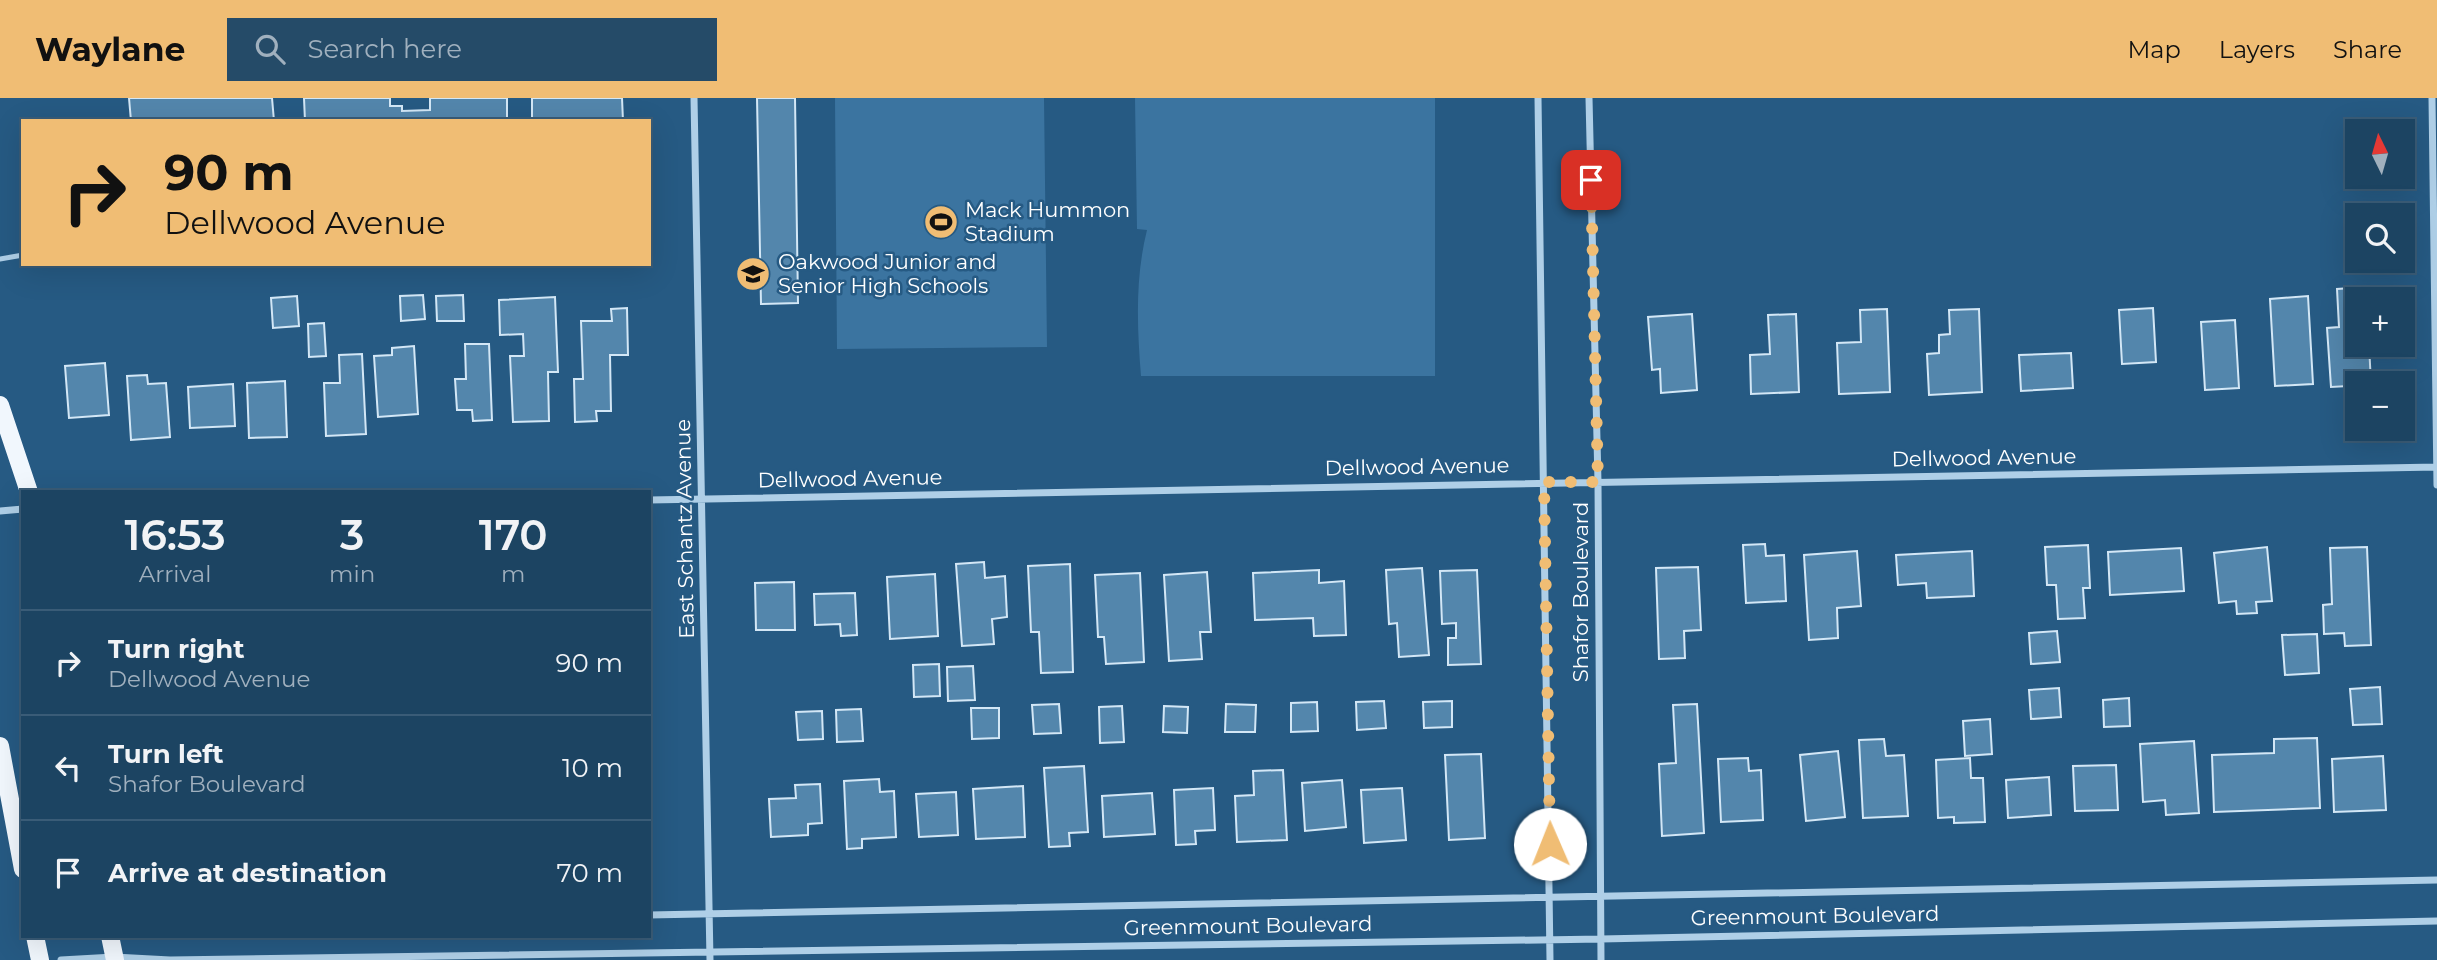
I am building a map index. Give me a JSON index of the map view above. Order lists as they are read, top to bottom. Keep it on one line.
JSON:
{"streets":{"street":["Dellwood Avenue","East Schantz Avenue","Shafor Boulevard","Greenmount Boulevard"]},"crossings":[["Dellwood Avenue","East Schantz Avenue"],["Dellwood Avenue","Shafor Boulevard"],["East Schantz Avenue","Greenmount Boulevard"],["Shafor Boulevard","Greenmount Boulevard"]],"places":{"sports":["Mack Hummon Stadium"],"school or university":["Oakwood Junior and Senior High Schools"]},"north":"top","page":{"header":"Waylane","search":"Search here","nav":["Map","Layers","Share"],"map_buttons":["+","−"],"turn":["90 m","Dellwood Avenue"],"eta":["16:53","Arrival","3","min","170","m"],"list":[{"name":"Turn right","note":"Dellwood Avenue","value":"90 m"},{"name":"Turn left","note":"Shafor Boulevard","value":"10 m"},{"name":"Arrive at destination","value":"70 m"}]}}
